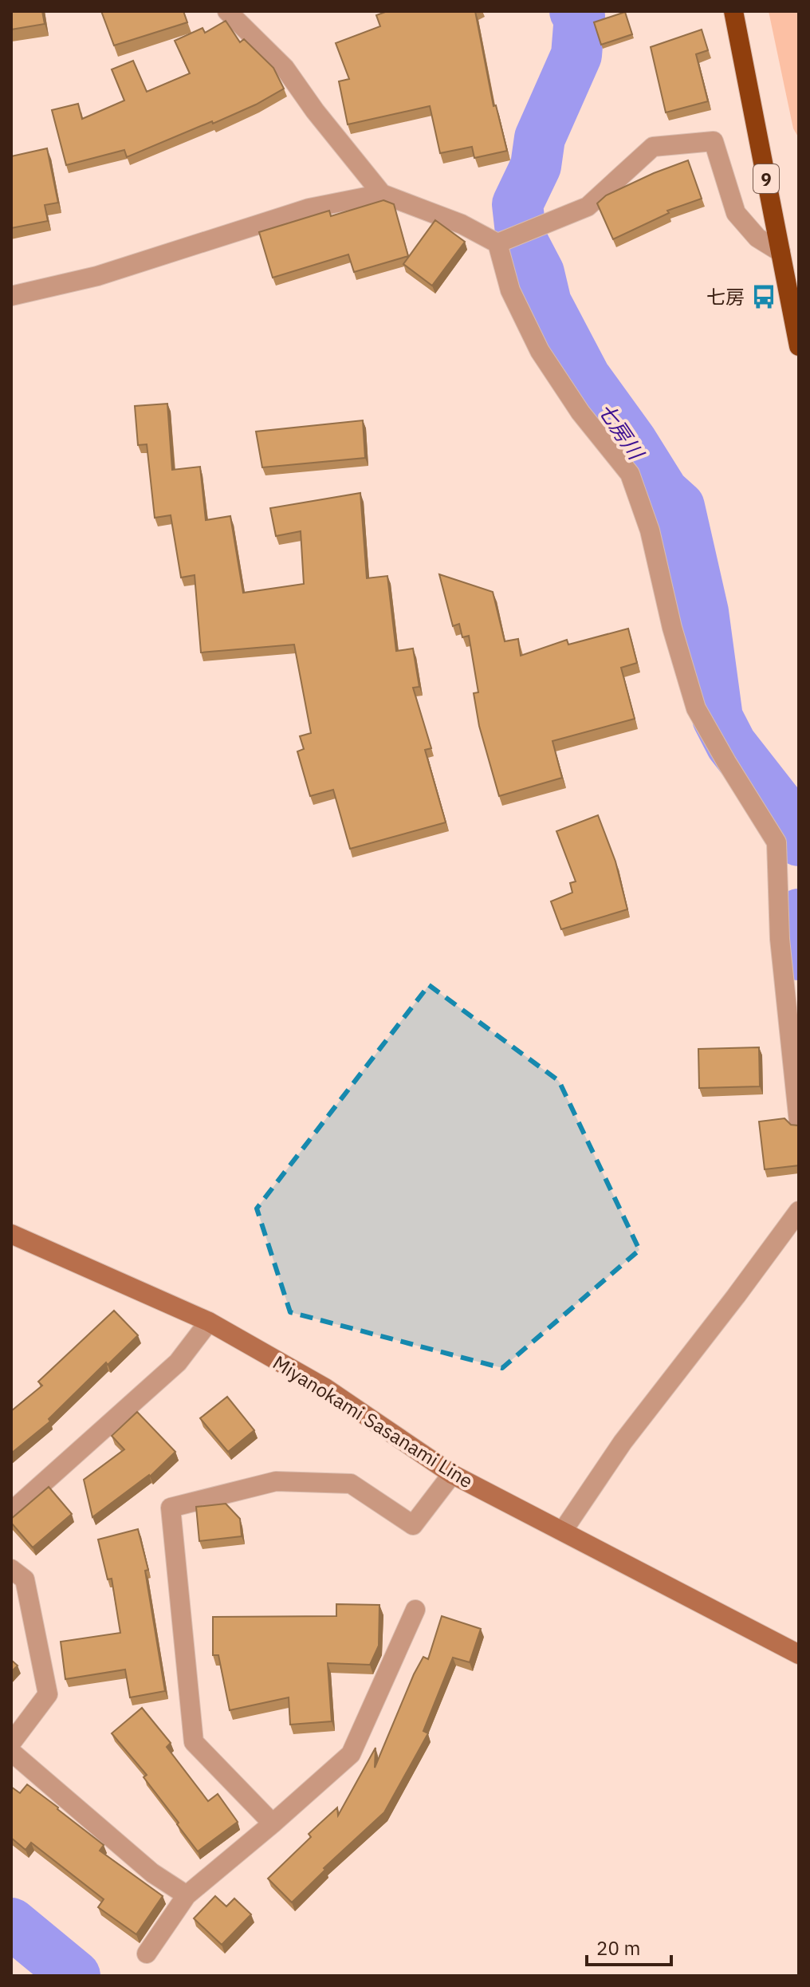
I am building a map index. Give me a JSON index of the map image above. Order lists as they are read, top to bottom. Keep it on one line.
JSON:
{"streets":{"highway":["9"],"main road":["Miyanokami Sasanami Line"]},"water":["七房川"],"places":{"bus stop":["七房"]},"scale_bar":"20 m"}
